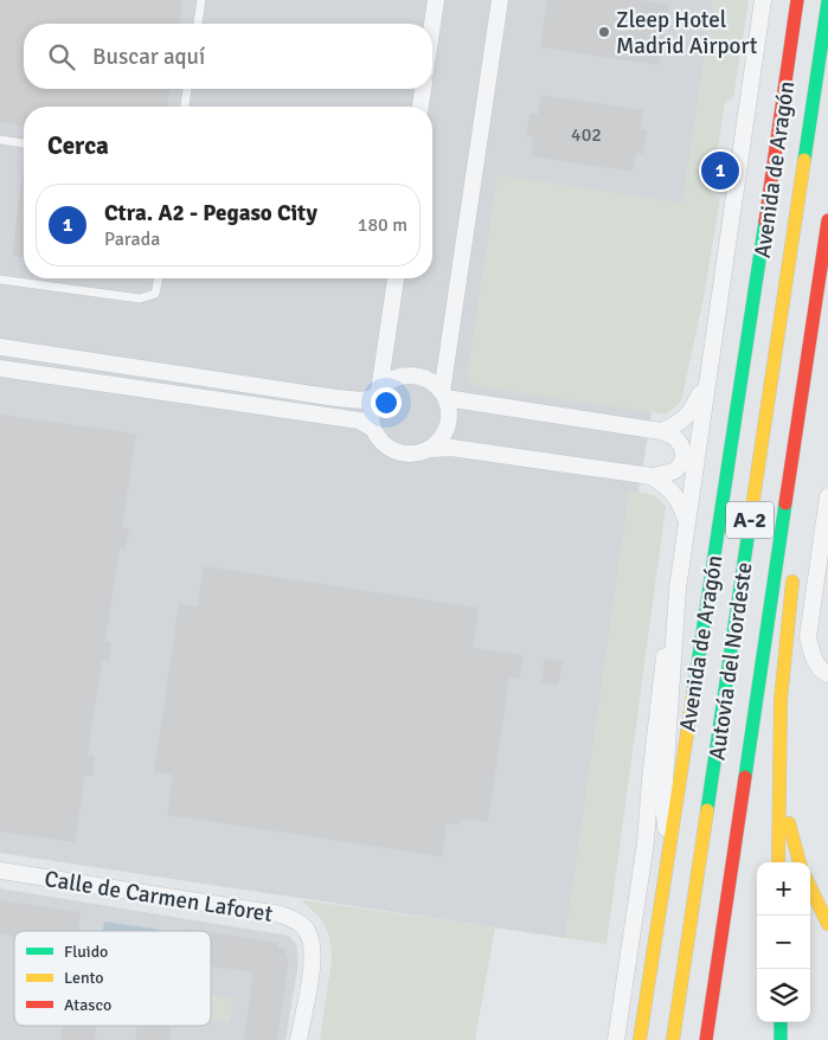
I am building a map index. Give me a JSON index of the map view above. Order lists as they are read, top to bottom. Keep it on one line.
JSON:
{"streets":{"main road":["Avenida de Aragón","A-2","Autovía del Nordeste"],"street":["Calle de Carmen Laforet"]},"places":["Zleep Hotel Madrid Airport"],"house_numbers":["402"],"legend":["Fluido","Lento","Atasco"],"page":{"search":"Buscar aquí","heading":"Cerca","pins":"1","list":[{"mark":"1","name":"Ctra. A2 - Pegaso City","note":"Parada","value":"180 m"}],"map_buttons":["+","−"]}}
